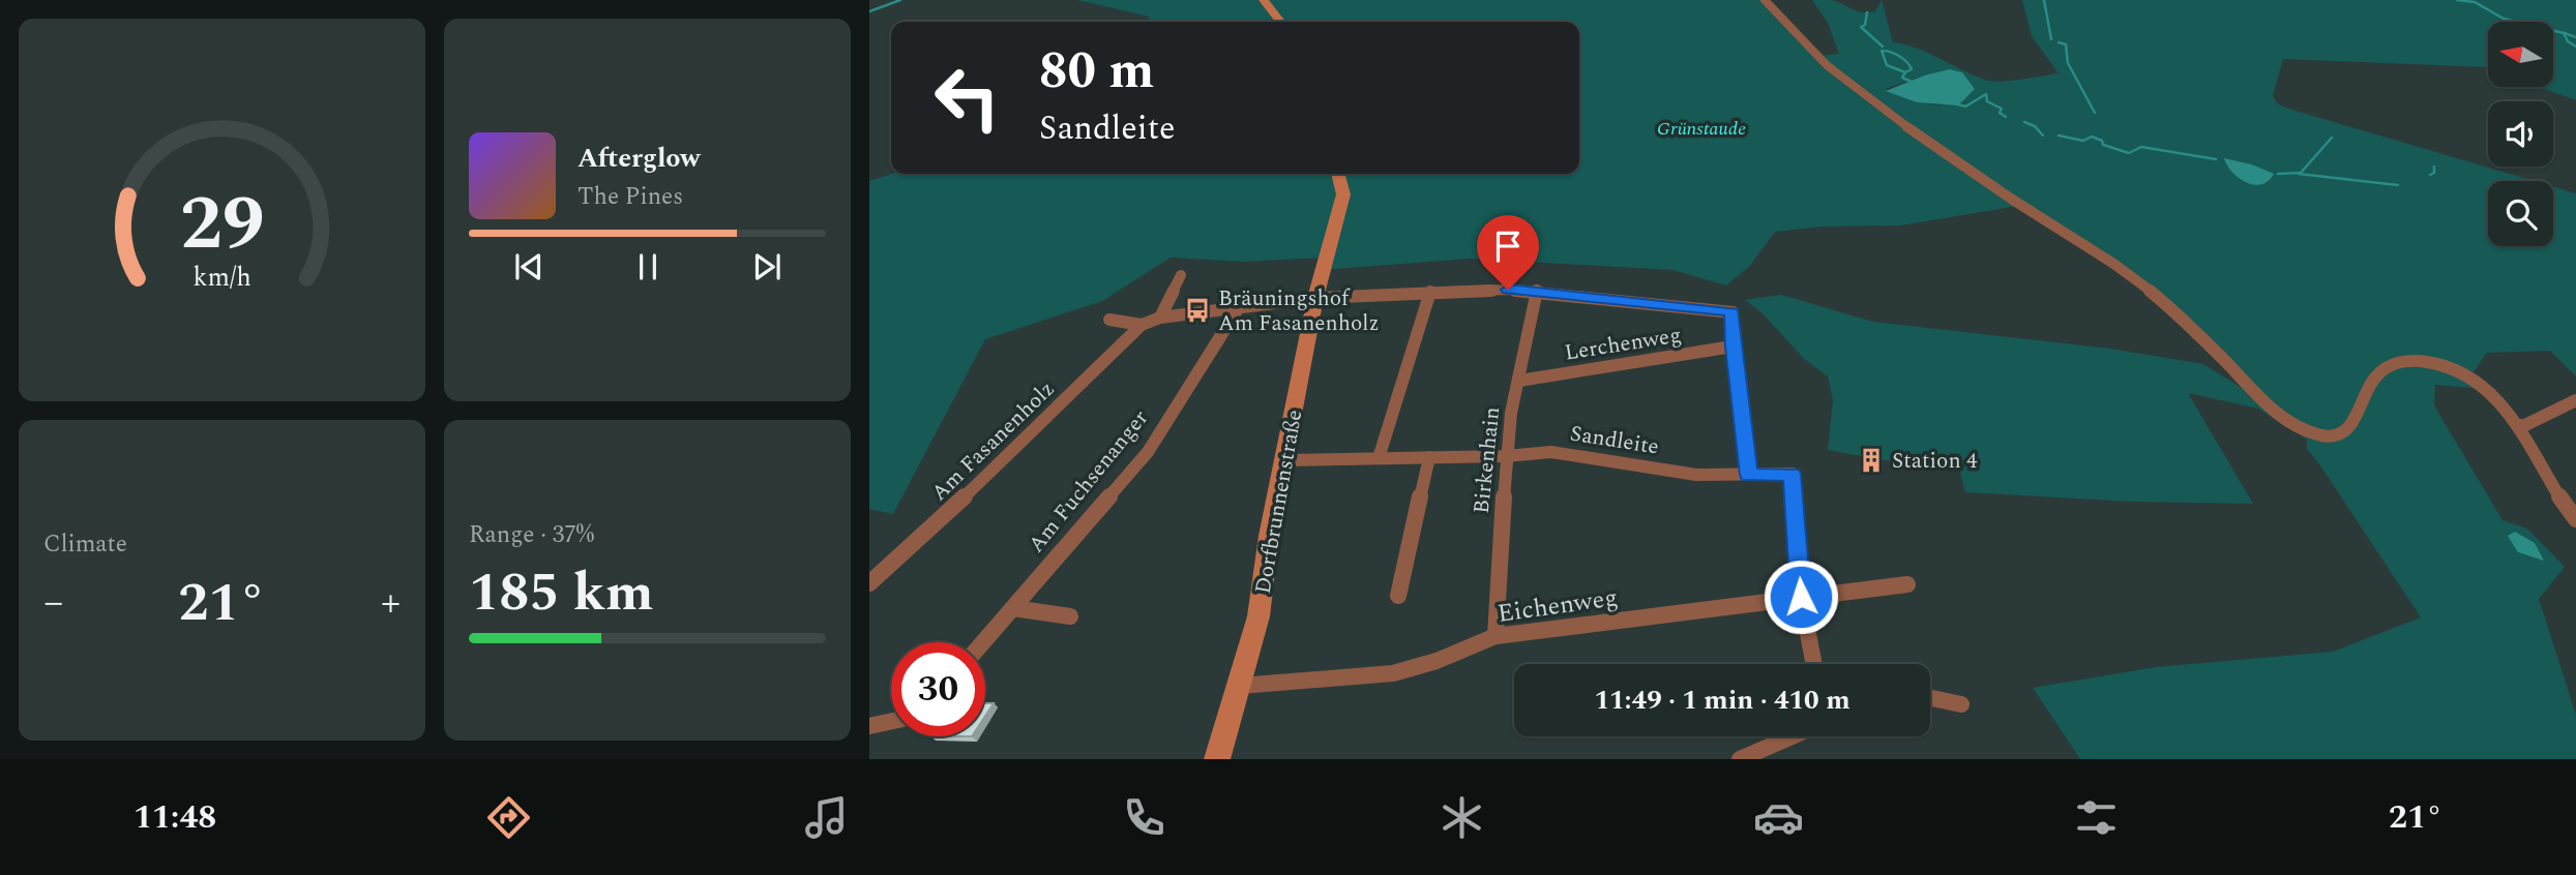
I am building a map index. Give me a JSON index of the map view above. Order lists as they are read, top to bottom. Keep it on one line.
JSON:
{"streets":{"street":["Lerchenweg","Sandleite","Am Fasanenholz","Birkenhain","Am Fuchsenanger","Dorfbrunnenstraße","Eichenweg"]},"crossings":[["Lerchenweg","Am Fasanenholz"],["Lerchenweg","Birkenhain"],["Sandleite","Birkenhain"],["Sandleite","Dorfbrunnenstraße"],["Sandleite","Eichenweg"],["Am Fasanenholz","Birkenhain"],["Am Fasanenholz","Am Fuchsenanger"],["Am Fasanenholz","Dorfbrunnenstraße"],["Birkenhain","Eichenweg"],["Dorfbrunnenstraße","Eichenweg"]],"parks":["Grünstaude"],"places":{"bus stop":["Bräuningshof Am Fasanenholz"],"building":["Station 4"]},"north":"left","page":{"turn":["80 m","Sandleite"],"song":["Afterglow","The Pines"],"tile":["Climate",["Range · 37%","185 km"]],"heat":["−","21°","+"],"limit":"30","trip":"11:49 · 1 min · 410 m","tabs":["11:48","21°"],"gauge":["29","km/h"]}}
